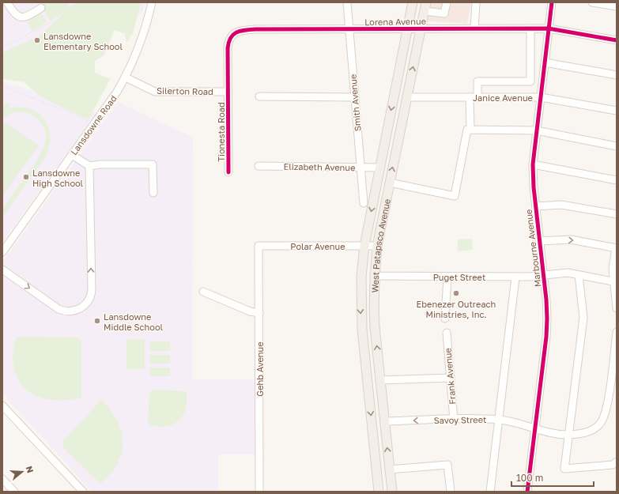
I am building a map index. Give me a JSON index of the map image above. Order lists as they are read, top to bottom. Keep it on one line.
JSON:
{"streets":{"main road":["West Patapsco Avenue"],"street":["Lorena Avenue","Silerton Road","Janice Avenue","Smith Avenue","Lansdowne Road","Tionesta Road","Elizabeth Avenue","Polar Avenue","Marbourne Avenue","Puget Street","Gehb Avenue","Frank Avenue","Savoy Street"]},"crossings":[["Lorena Avenue","Silerton Road"],["Lorena Avenue","Smith Avenue"],["Lorena Avenue","Tionesta Road"],["Lorena Avenue","West Patapsco Avenue"],["Lorena Avenue","Marbourne Avenue"],["Silerton Road","Lansdowne Road"],["Silerton Road","Tionesta Road"],["Janice Avenue","West Patapsco Avenue"],["Janice Avenue","Marbourne Avenue"],["Smith Avenue","Elizabeth Avenue"],["Elizabeth Avenue","West Patapsco Avenue"],["Polar Avenue","West Patapsco Avenue"],["Polar Avenue","Gehb Avenue"],["West Patapsco Avenue","Puget Street"],["West Patapsco Avenue","Savoy Street"],["Marbourne Avenue","Puget Street"],["Marbourne Avenue","Savoy Street"],["Frank Avenue","Savoy Street"]],"places":["Lansdowne Elementary School","Lansdowne High School","Ebenezer Outreach Ministries, Inc.","Lansdowne Middle School"],"scale_bar":"100 m","north":"right"}
